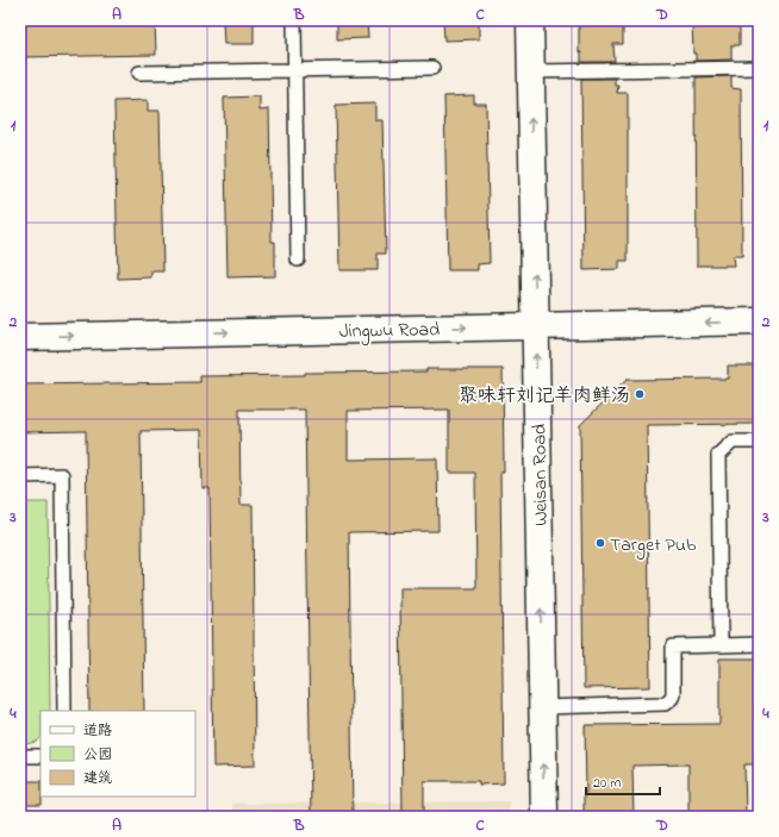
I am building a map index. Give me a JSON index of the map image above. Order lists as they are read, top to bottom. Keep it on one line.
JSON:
{"streets":{"street":["Jingwu Road","Weisan Road"]},"crossings":[["Jingwu Road","Weisan Road"]],"one_way":["Weisan Road"],"places":["聚味轩刘记羊肉鲜汤","Target Pub"],"legend":["道路","公园","建筑"],"scale_bar":"20 m","grid":{"columns":["A","B","C","D"],"rows":["1","2","3","4"]}}
